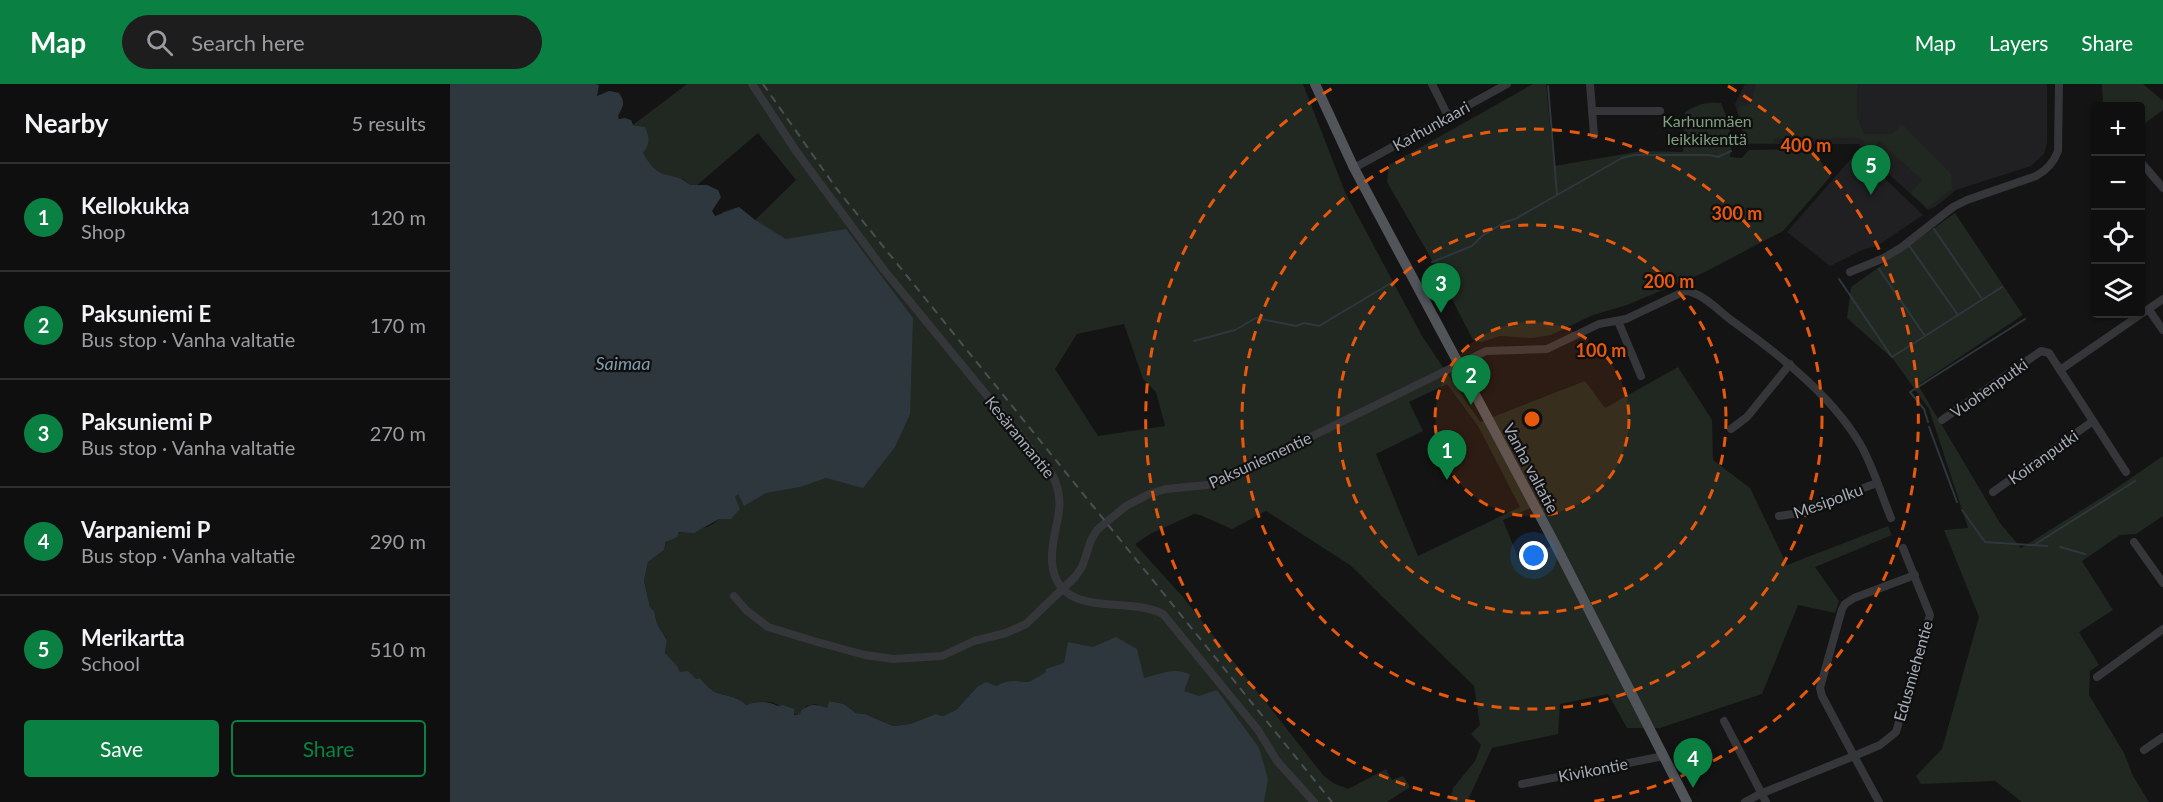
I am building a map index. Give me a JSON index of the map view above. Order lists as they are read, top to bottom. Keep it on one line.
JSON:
{"streets":{"main road":["Vanha valtatie"],"street":["Karhunkaari","Vuohenputki","Kesärannantie","Koiranputki","Paksuniementie","Mesipolku","Edusmiehentie","Kivikontie"]},"crossings":[["Karhunkaari","Vanha valtatie"],["Kesärannantie","Paksuniementie"],["Paksuniementie","Vanha valtatie"],["Vanha valtatie","Kivikontie"]],"water":["Saimaa"],"parks":["Karhunmäen leikkikenttä"],"page":{"header":"Map","search":"Search here","nav":["Map","Layers","Share"],"heading":["Nearby","5 results"],"map_buttons":["+","−"],"pins":["5","3","2","1","4"],"list":[{"mark":"1","name":"Kellokukka","note":"Shop","value":"120 m"},{"mark":"2","name":"Paksuniemi E","note":"Bus stop · Vanha valtatie","value":"170 m"},{"mark":"3","name":"Paksuniemi P","note":"Bus stop · Vanha valtatie","value":"270 m"},{"mark":"4","name":"Varpaniemi P","note":"Bus stop · Vanha valtatie","value":"290 m"},{"mark":"5","name":"Merikartta","note":"School","value":"510 m"}],"buttons":["Save","Share"]},"rings":["400 m","300 m","200 m","100 m"]}
